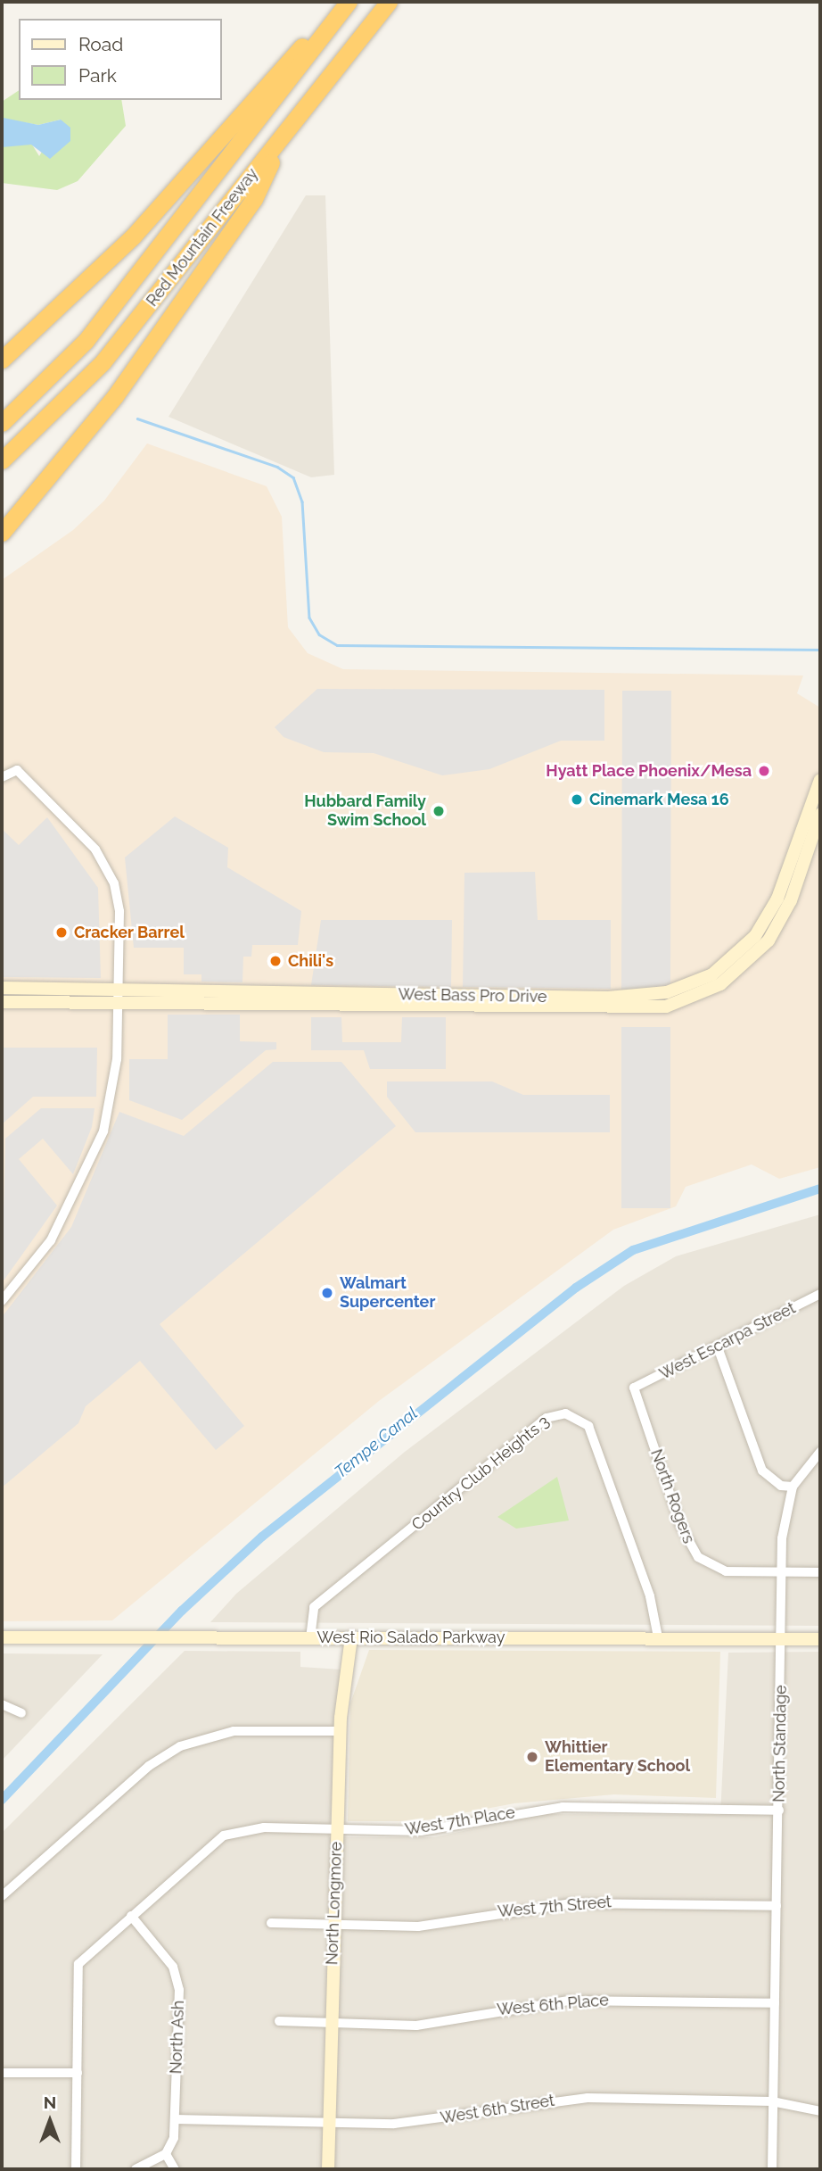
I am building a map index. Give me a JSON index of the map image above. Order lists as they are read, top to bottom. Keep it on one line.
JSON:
{"streets":{"highway":["Red Mountain Freeway"],"street":["West Bass Pro Drive","West Escarpa Street","Country Club Heights 3","North Rogers","West Rio Salado Parkway","North Standage","West 7th Place","North Longmore","West 7th Street","West 6th Place","North Ash","West 6th Street"]},"crossings":[["West Escarpa Street","North Rogers"],["Country Club Heights 3","West Rio Salado Parkway"],["North Rogers","North Standage"],["West Rio Salado Parkway","North Standage"],["West Rio Salado Parkway","North Longmore"],["North Standage","West 7th Place"],["North Standage","West 7th Street"],["North Standage","West 6th Place"],["North Standage","West 6th Street"],["West 7th Place","North Longmore"],["West 7th Place","North Ash"],["North Longmore","West 7th Street"],["North Longmore","West 6th Place"],["North Longmore","West 6th Street"],["North Ash","West 6th Street"]],"water":["Tempe Canal"],"places":["Hyatt Place Phoenix/Mesa","Cinemark Mesa 16","Hubbard Family Swim School","Cracker Barrel","Chili's","Walmart Supercenter","Whittier Elementary School"],"legend":["Road","Park"],"north":"top"}
